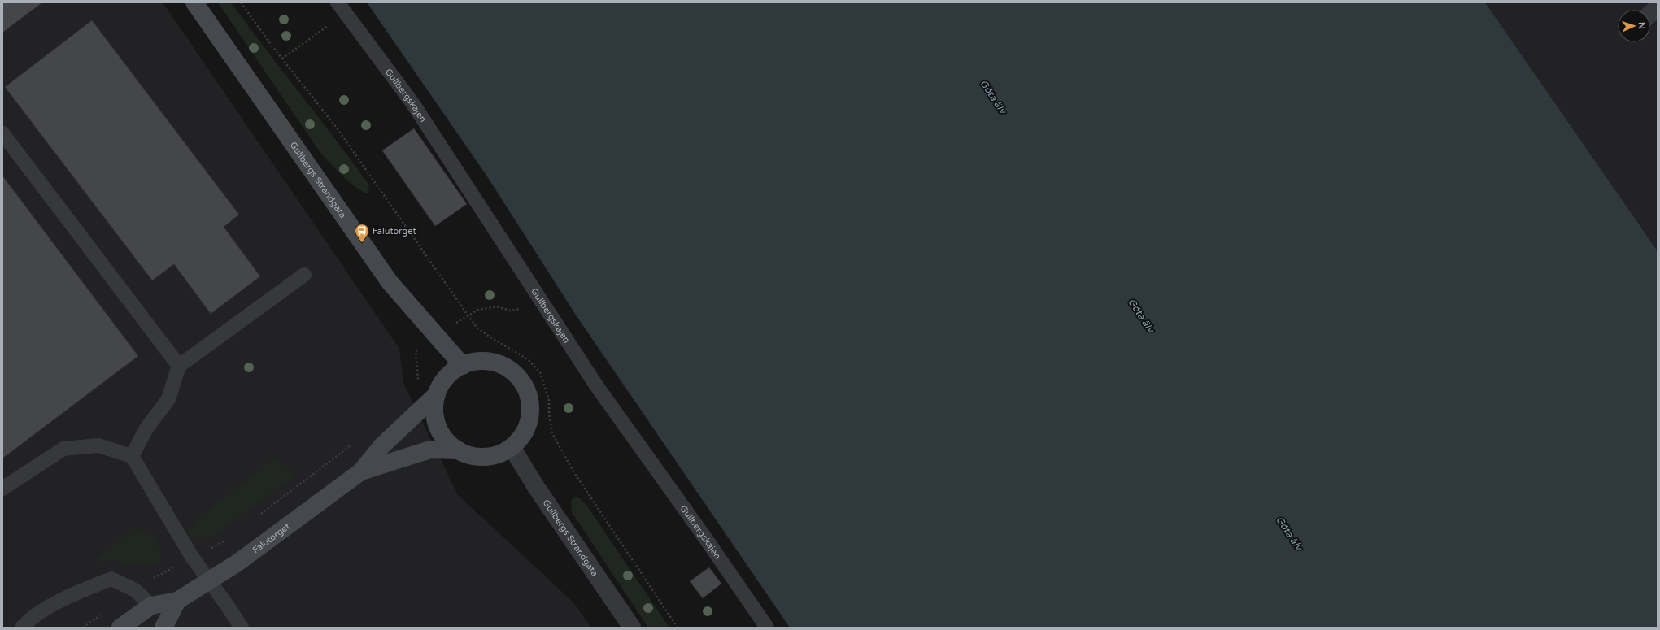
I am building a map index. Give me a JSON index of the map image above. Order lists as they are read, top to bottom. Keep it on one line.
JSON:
{"streets":{"street":["Gullbergs Strandgata","Falutorget"],"lane":["Gullbergskajen"]},"crossings":[["Gullbergs Strandgata","Falutorget"]],"water":["Göta älv"],"places":{"bus stop":["Falutorget"]},"north":"right"}
